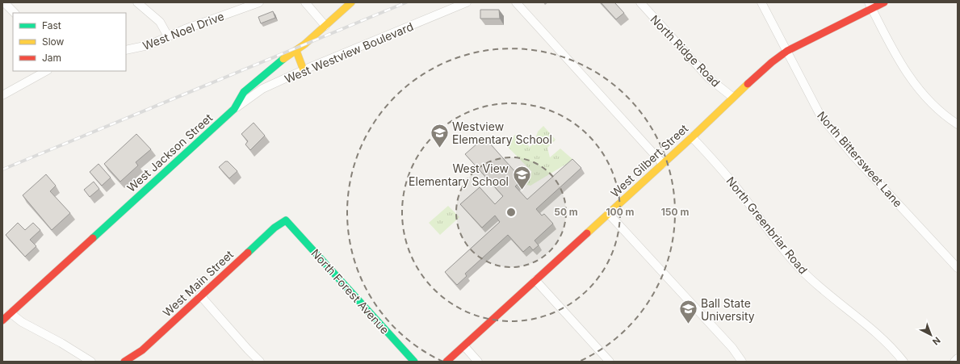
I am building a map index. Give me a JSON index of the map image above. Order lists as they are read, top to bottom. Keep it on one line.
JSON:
{"streets":{"street":["West Noel Drive","North Ridge Road","West Westview Boulevard","West Jackson Street","North Bittersweet Lane","West Gilbert Street","North Greenbriar Road","West Main Street","North Forest Avenue"]},"crossings":[["North Ridge Road","West Gilbert Street"],["West Westview Boulevard","West Jackson Street"],["North Bittersweet Lane","West Gilbert Street"],["West Gilbert Street","North Greenbriar Road"],["West Main Street","North Forest Avenue"]],"places":{"school or university":["Westview Elementary School","West View Elementary School","Ball State University"]},"legend":["Fast","Slow","Jam"],"north":"bottom right","rings":["50 m","100 m","150 m"]}
